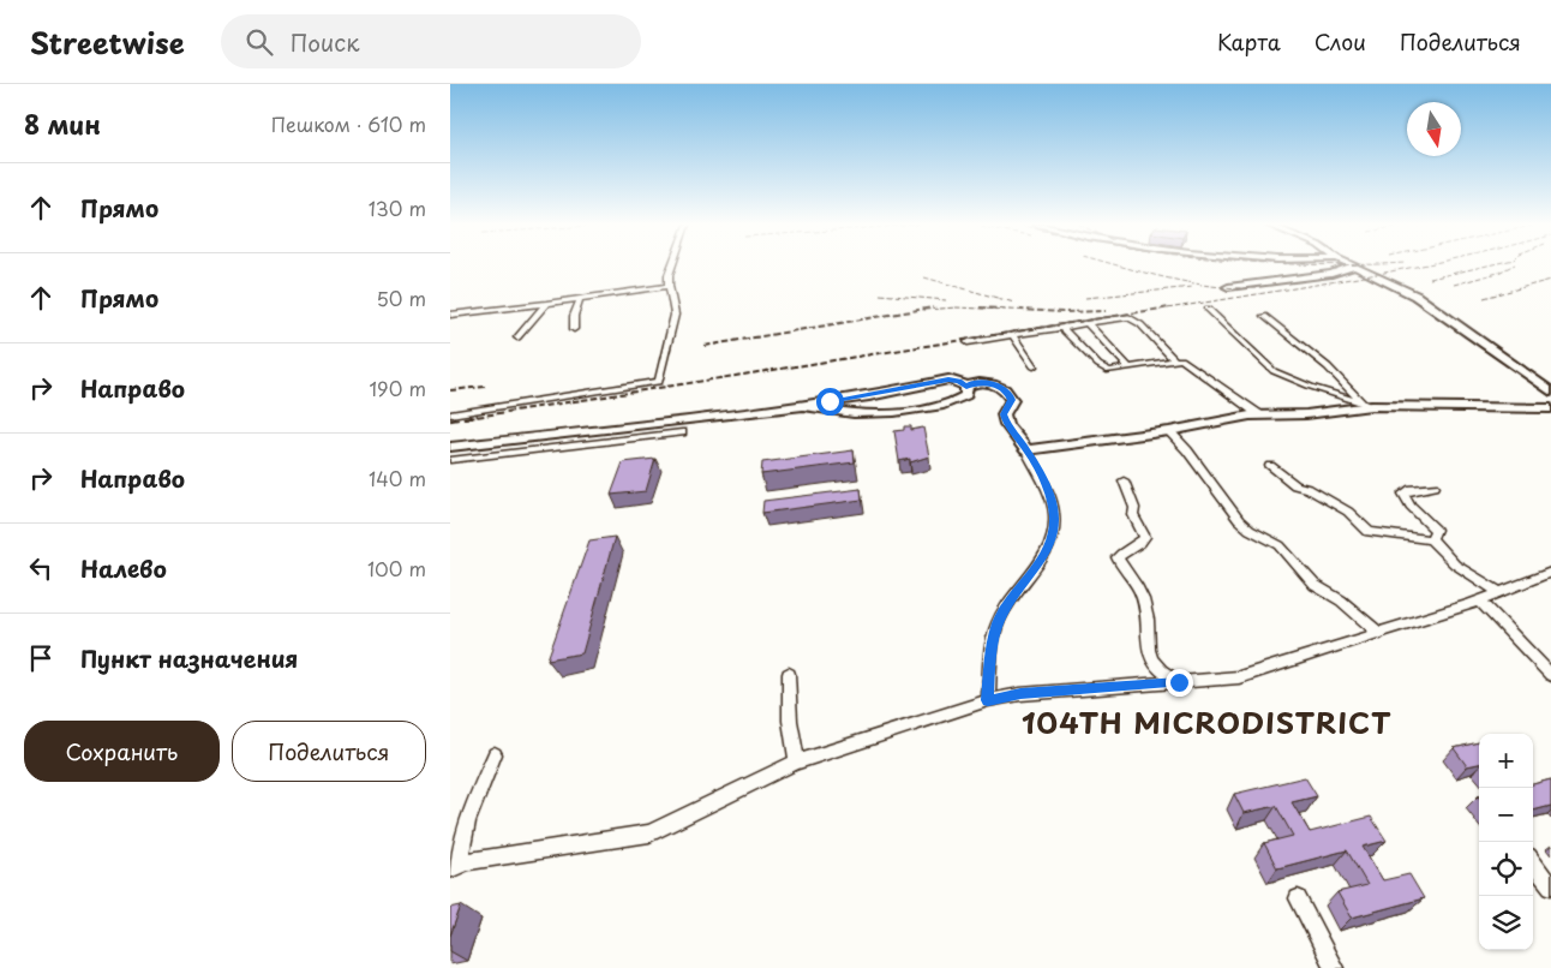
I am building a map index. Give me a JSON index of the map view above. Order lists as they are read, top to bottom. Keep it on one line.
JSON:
{"districts":["104TH MICRODISTRICT"],"north":"bottom","page":{"header":"Streetwise","search":"Поиск","nav":["Карта","Слои","Поделиться"],"heading":["8 мин","Пешком · 610 m"],"list":[["Прямо","130 m"],["Прямо","50 m"],["Направо","190 m"],["Направо","140 m"],["Налево","100 m"],"Пункт назначения"],"buttons":["Сохранить","Поделиться"],"map_buttons":["+","−"]}}
